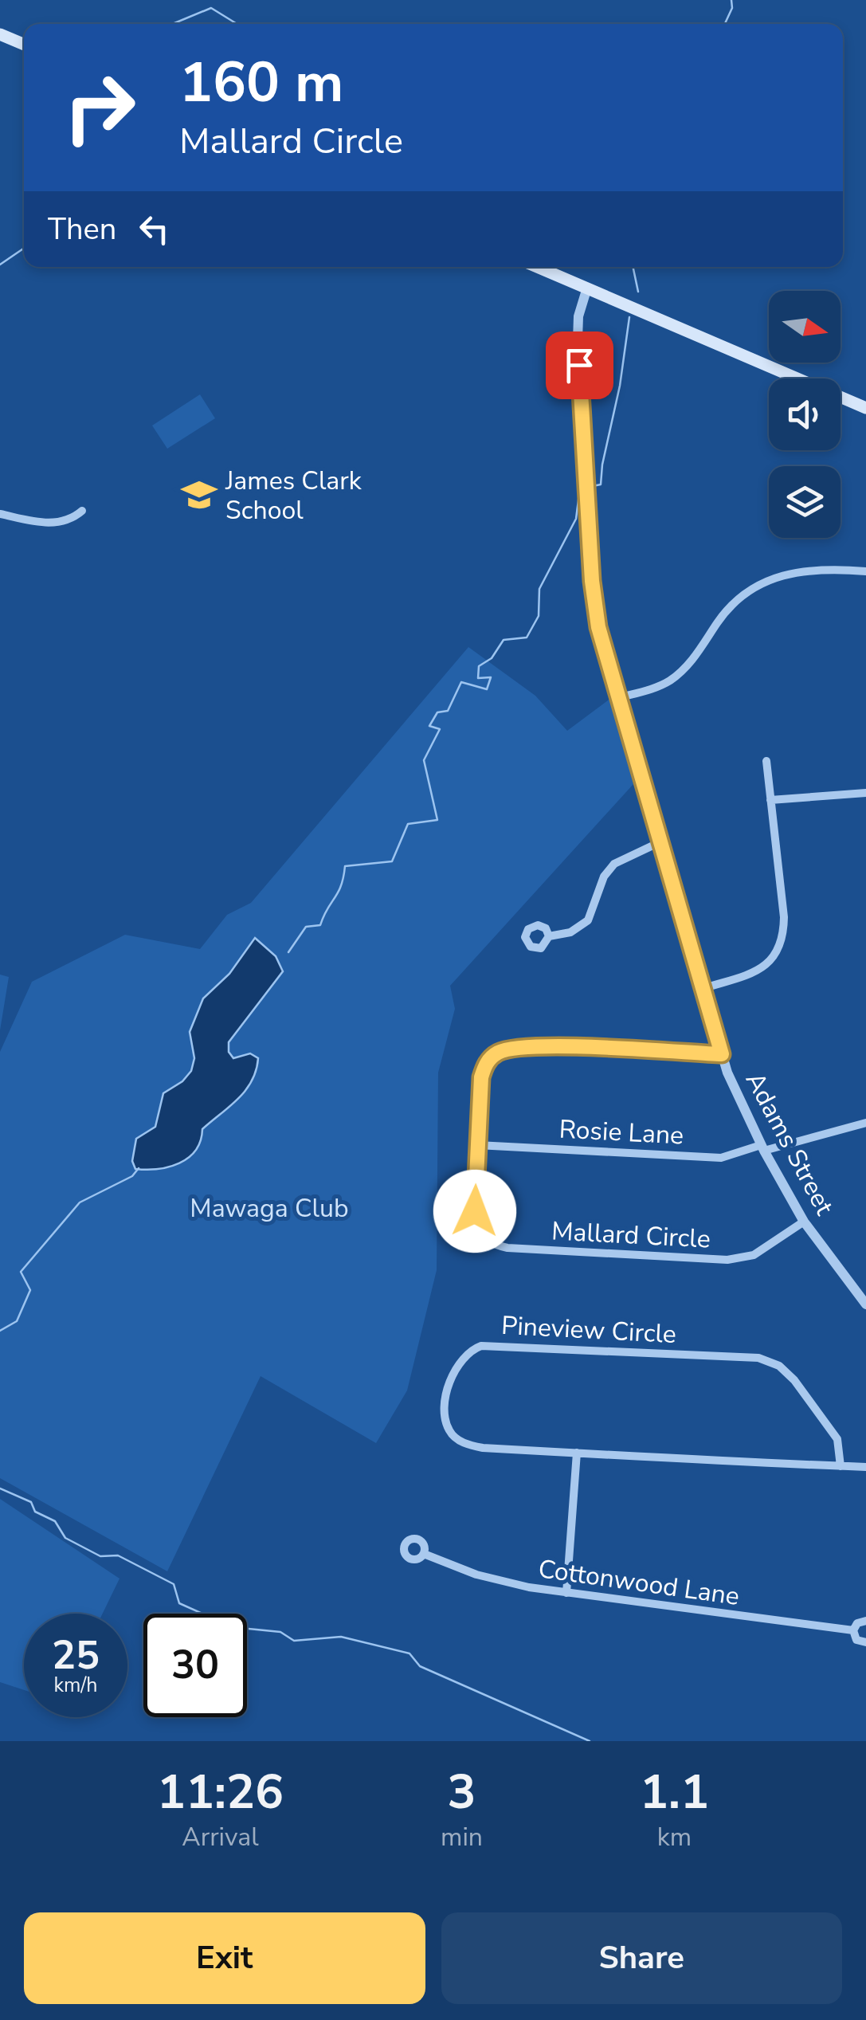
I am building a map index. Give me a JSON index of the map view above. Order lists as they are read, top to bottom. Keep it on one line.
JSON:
{"streets":{"street":["Rosie Lane","Adams Street","Mallard Circle","Pineview Circle","Cottonwood Lane"]},"crossings":[["Rosie Lane","Adams Street"],["Rosie Lane","Mallard Circle"],["Adams Street","Mallard Circle"]],"parks":["Mawaga Club"],"places":{"school or university":["James Clark School"]},"north":"right","page":{"turn":["160 m","Mallard Circle"],"then":"Then","speed":"25 km/h","limit":"30","eta":["11:26","Arrival","3","min","1.1","km"],"buttons":["Exit","Share"]}}
